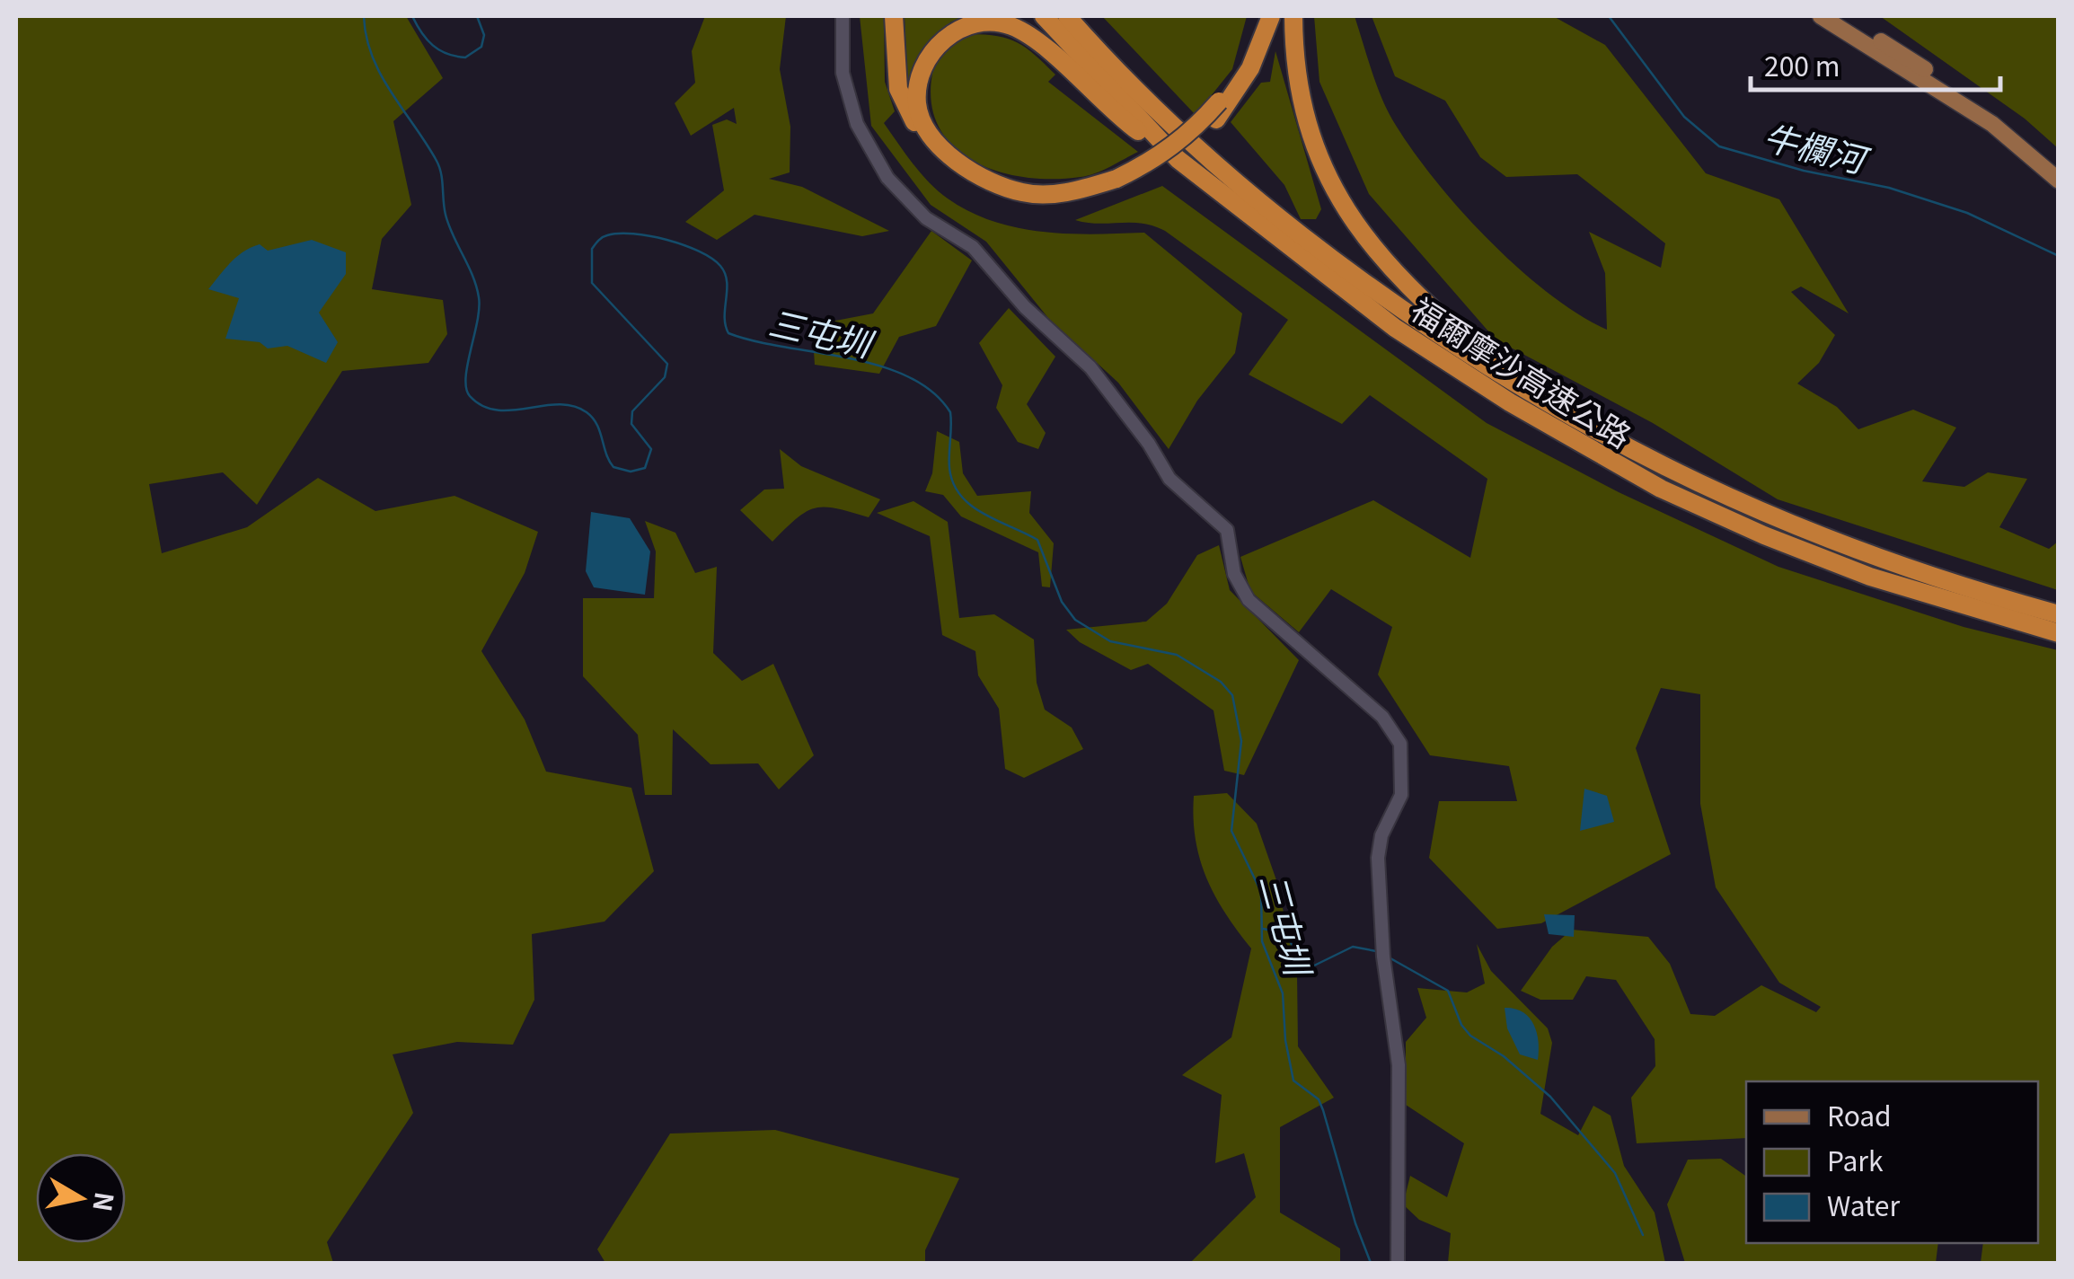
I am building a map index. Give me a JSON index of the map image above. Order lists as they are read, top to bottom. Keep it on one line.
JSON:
{"streets":{"highway":["福爾摩沙高速公路"]},"water":["牛欄河","三屯圳"],"legend":["Road","Park","Water"],"scale_bar":"200 m","north":"right"}
